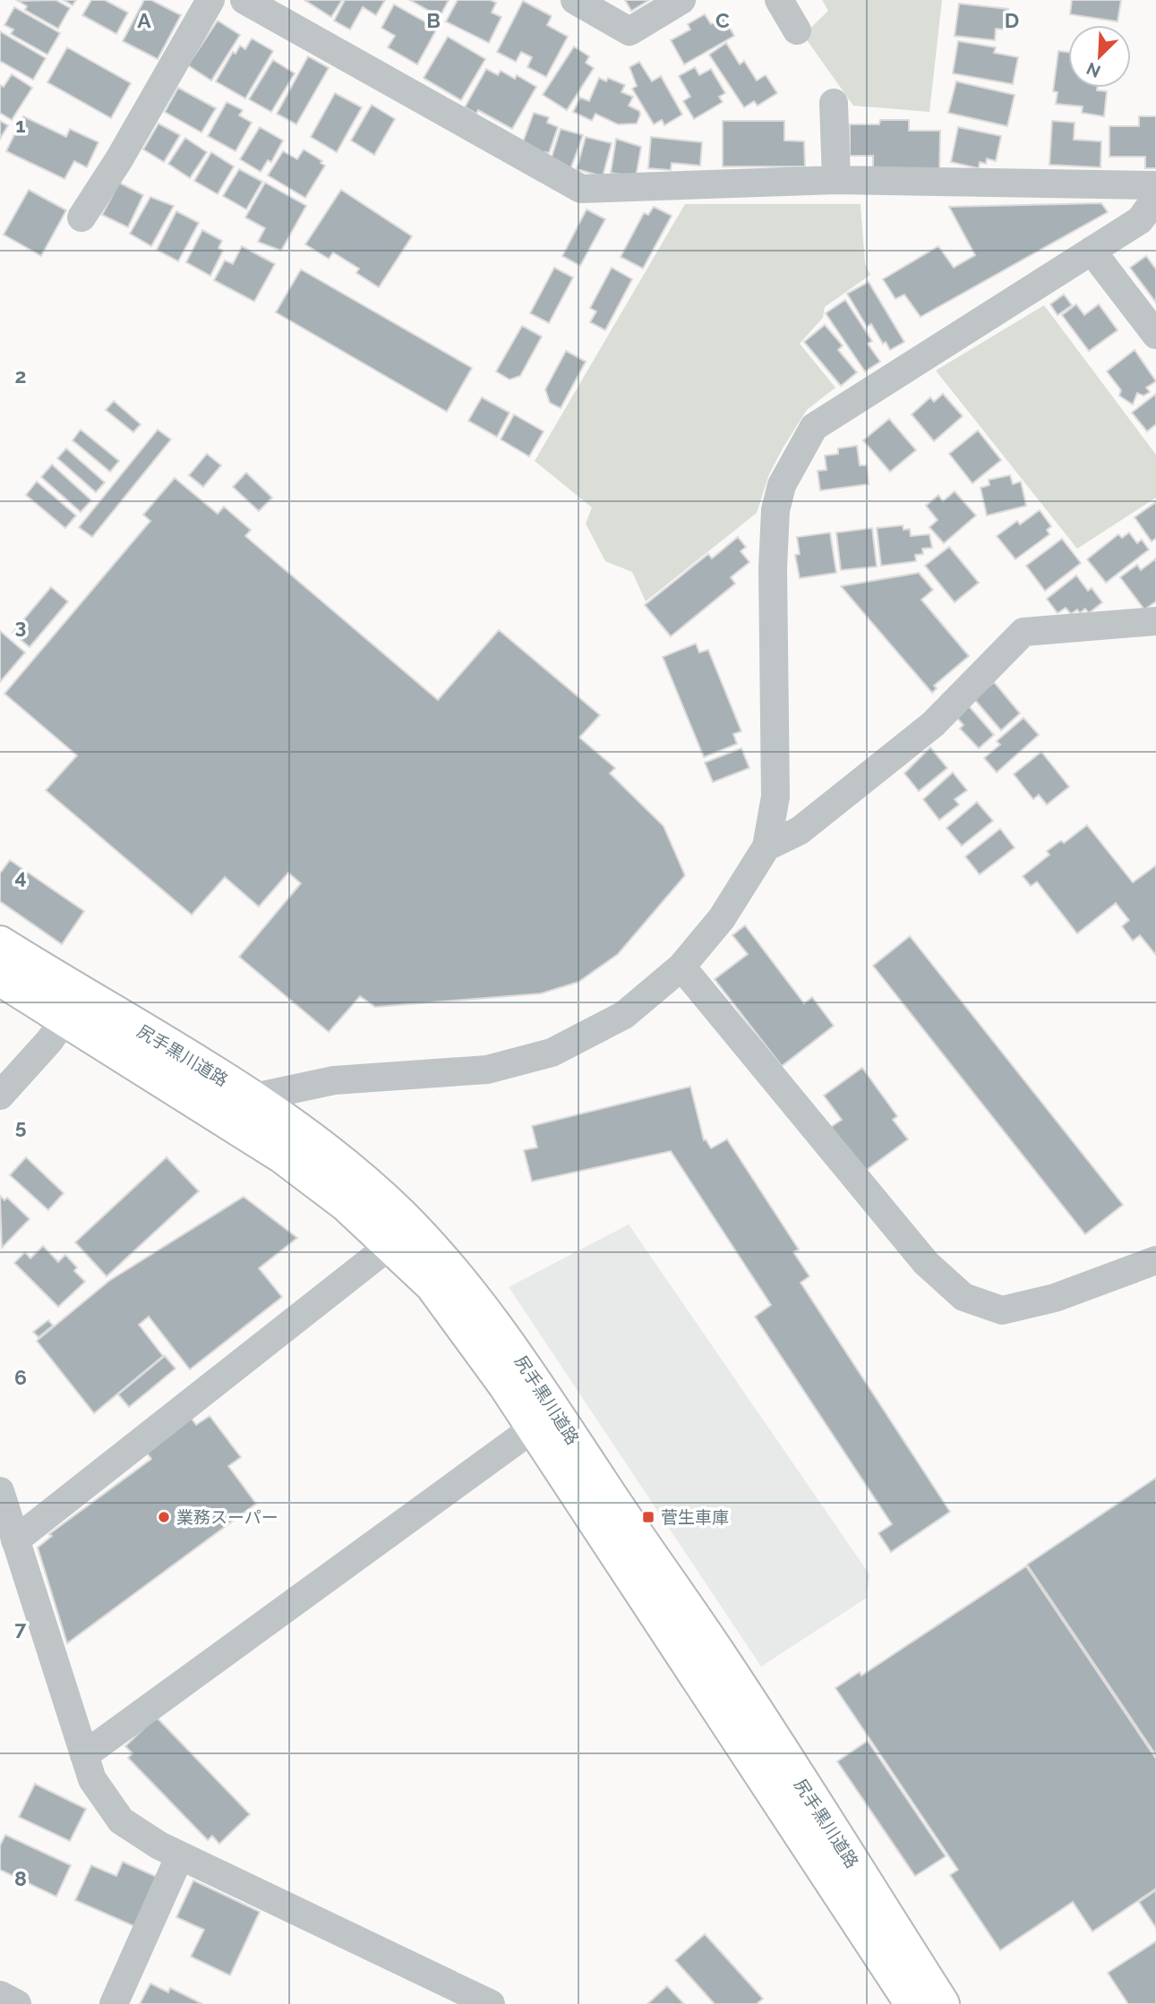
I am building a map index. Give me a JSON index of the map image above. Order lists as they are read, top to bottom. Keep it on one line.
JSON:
{"streets":{"main road":["尻手黒川道路"]},"places":{"other":["業務スーパー"],"transit":["菅生車庫"]},"north":"bottom left","grid":{"columns":["A","B","C","D"],"rows":["1","2","3","4","5","6","7","8"]}}
